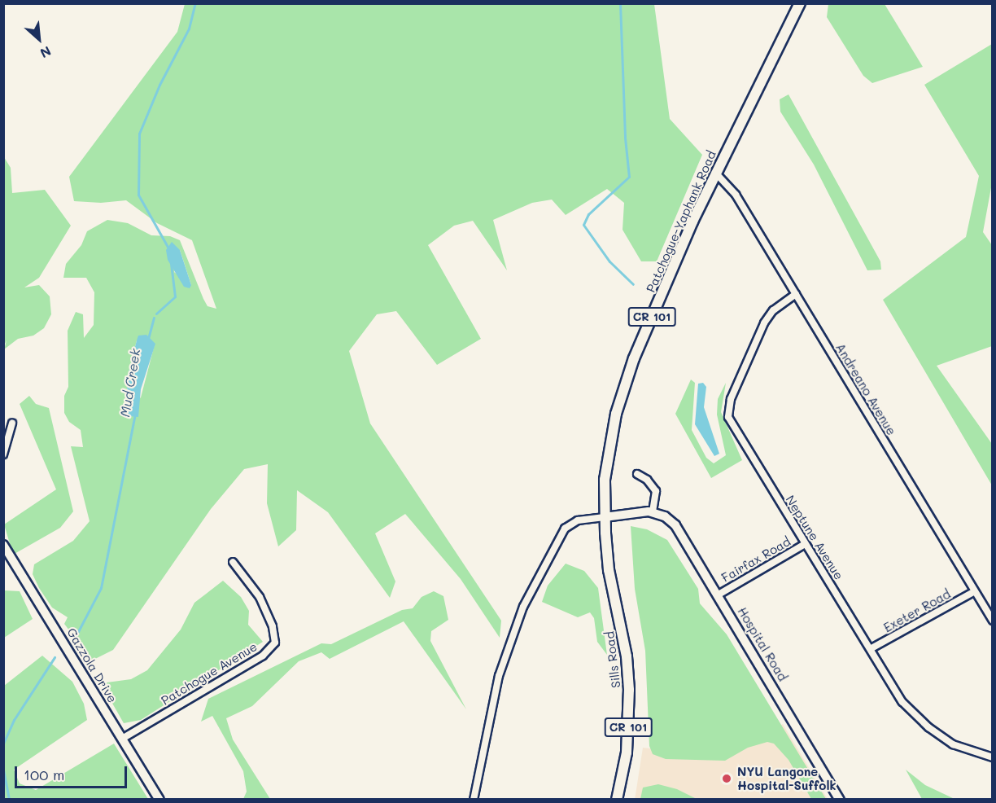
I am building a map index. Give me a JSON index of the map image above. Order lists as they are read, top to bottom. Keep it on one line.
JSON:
{"streets":{"main road":["Patchogue-Yaphank Road","CR 101","Sills Road"],"street":["Andreano Avenue","Neptune Avenue","Fairfax Road","Exeter Road","Hospital Road","Gazzola Drive","Patchogue Avenue"]},"crossings":[["Patchogue-Yaphank Road","Andreano Avenue"],["Patchogue-Yaphank Road","Sills Road"],["Andreano Avenue","Neptune Avenue"],["Andreano Avenue","Exeter Road"],["Neptune Avenue","Fairfax Road"],["Neptune Avenue","Exeter Road"],["Fairfax Road","Hospital Road"],["Gazzola Drive","Patchogue Avenue"]],"water":["Mud Creek"],"places":["NYU Langone Hospital-Suffolk"],"scale_bar":"100 m","north":"bottom right"}
